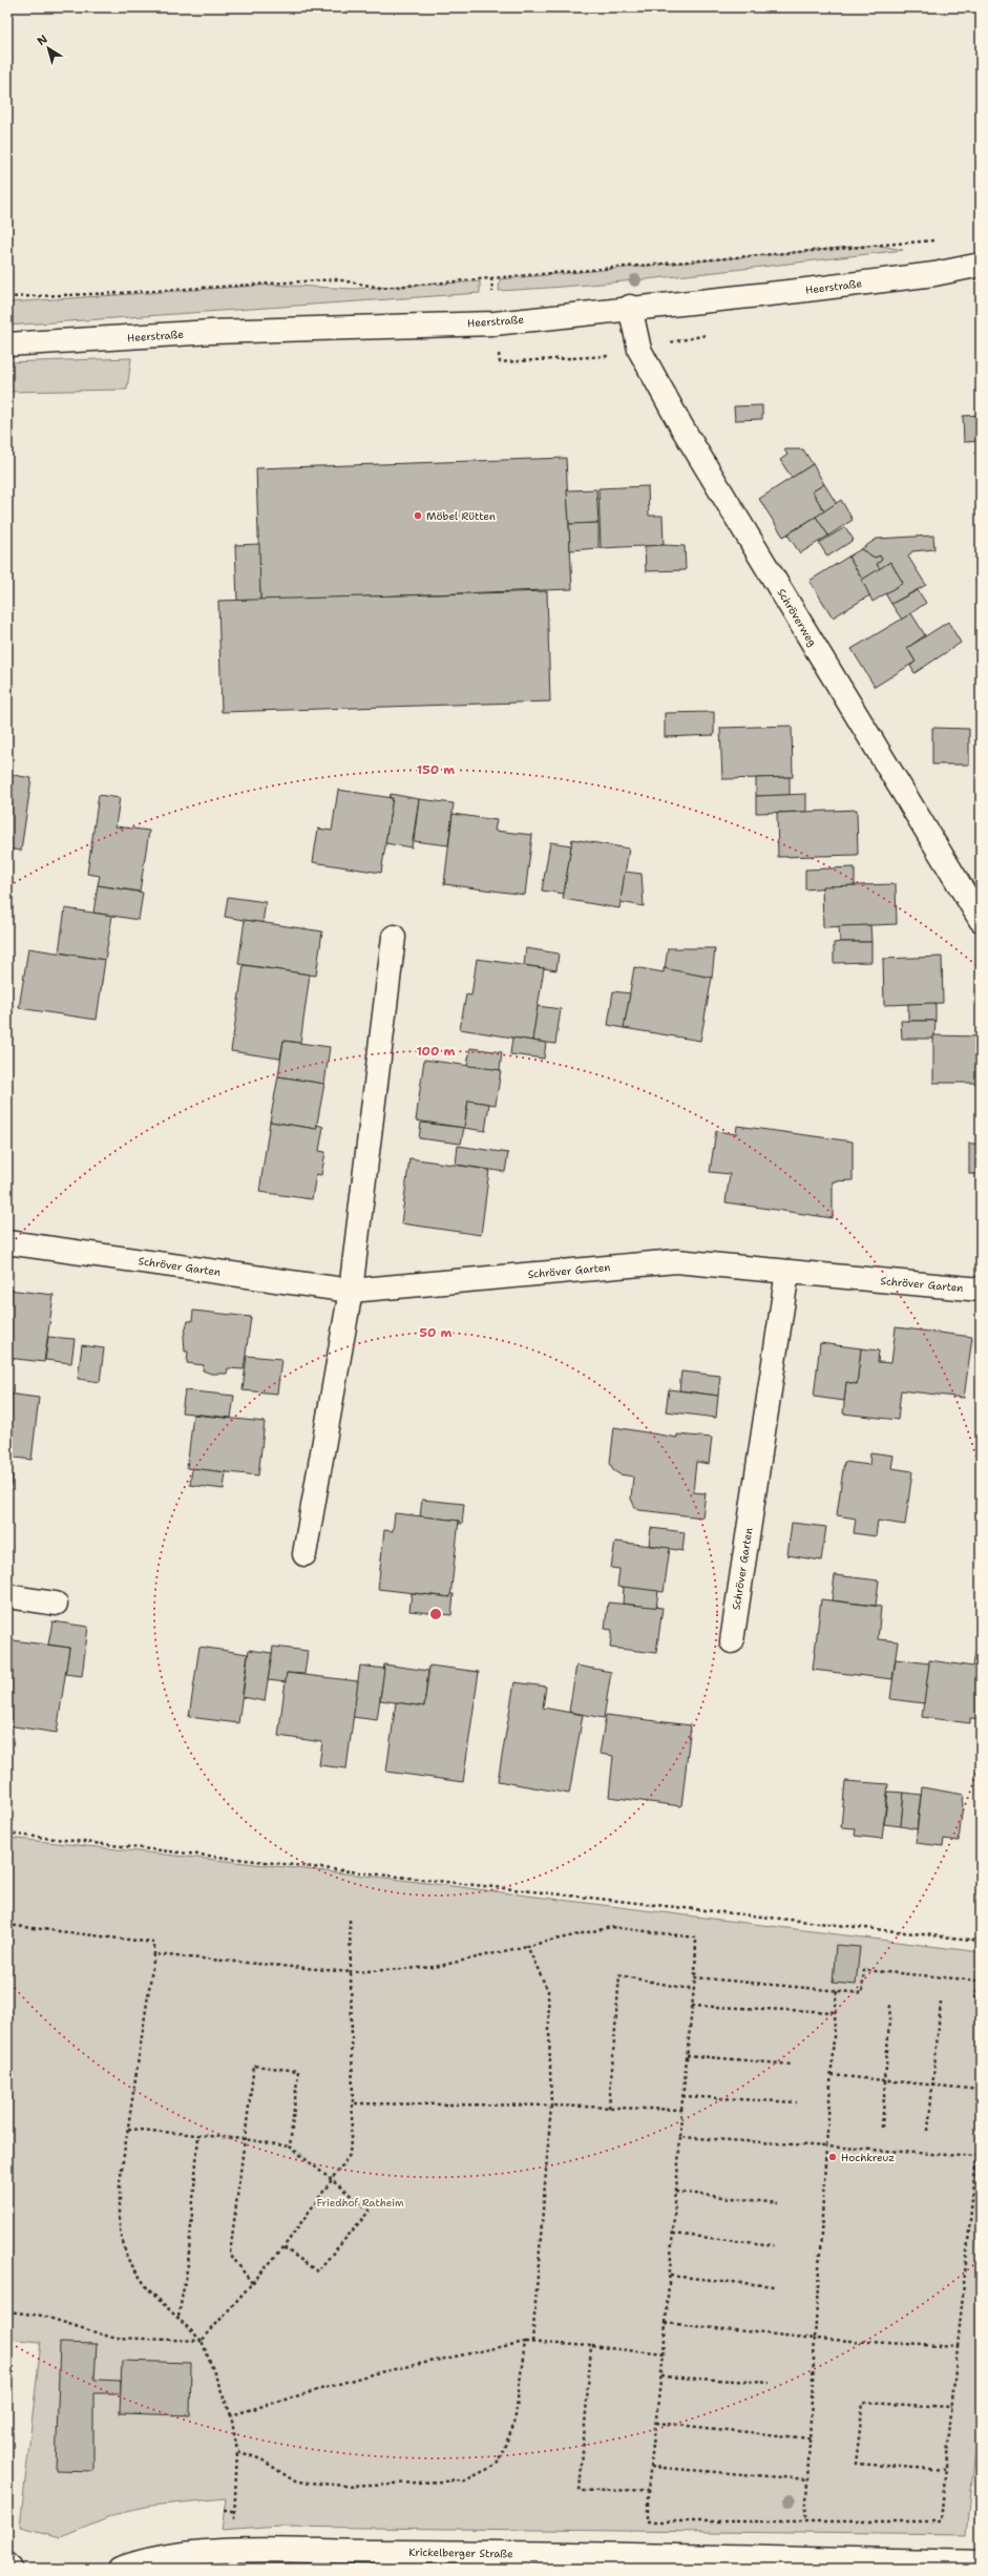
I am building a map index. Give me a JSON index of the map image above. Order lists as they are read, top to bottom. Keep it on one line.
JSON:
{"streets":{"street":["Heerstraße","Schröverweg","Schröver Garten","Krickelberger Straße"]},"crossings":[["Heerstraße","Schröverweg"]],"parks":["Friedhof Ratheim"],"places":["Möbel Rütten","Hochkreuz"],"north":"top left","rings":["150 m","100 m","50 m"]}
